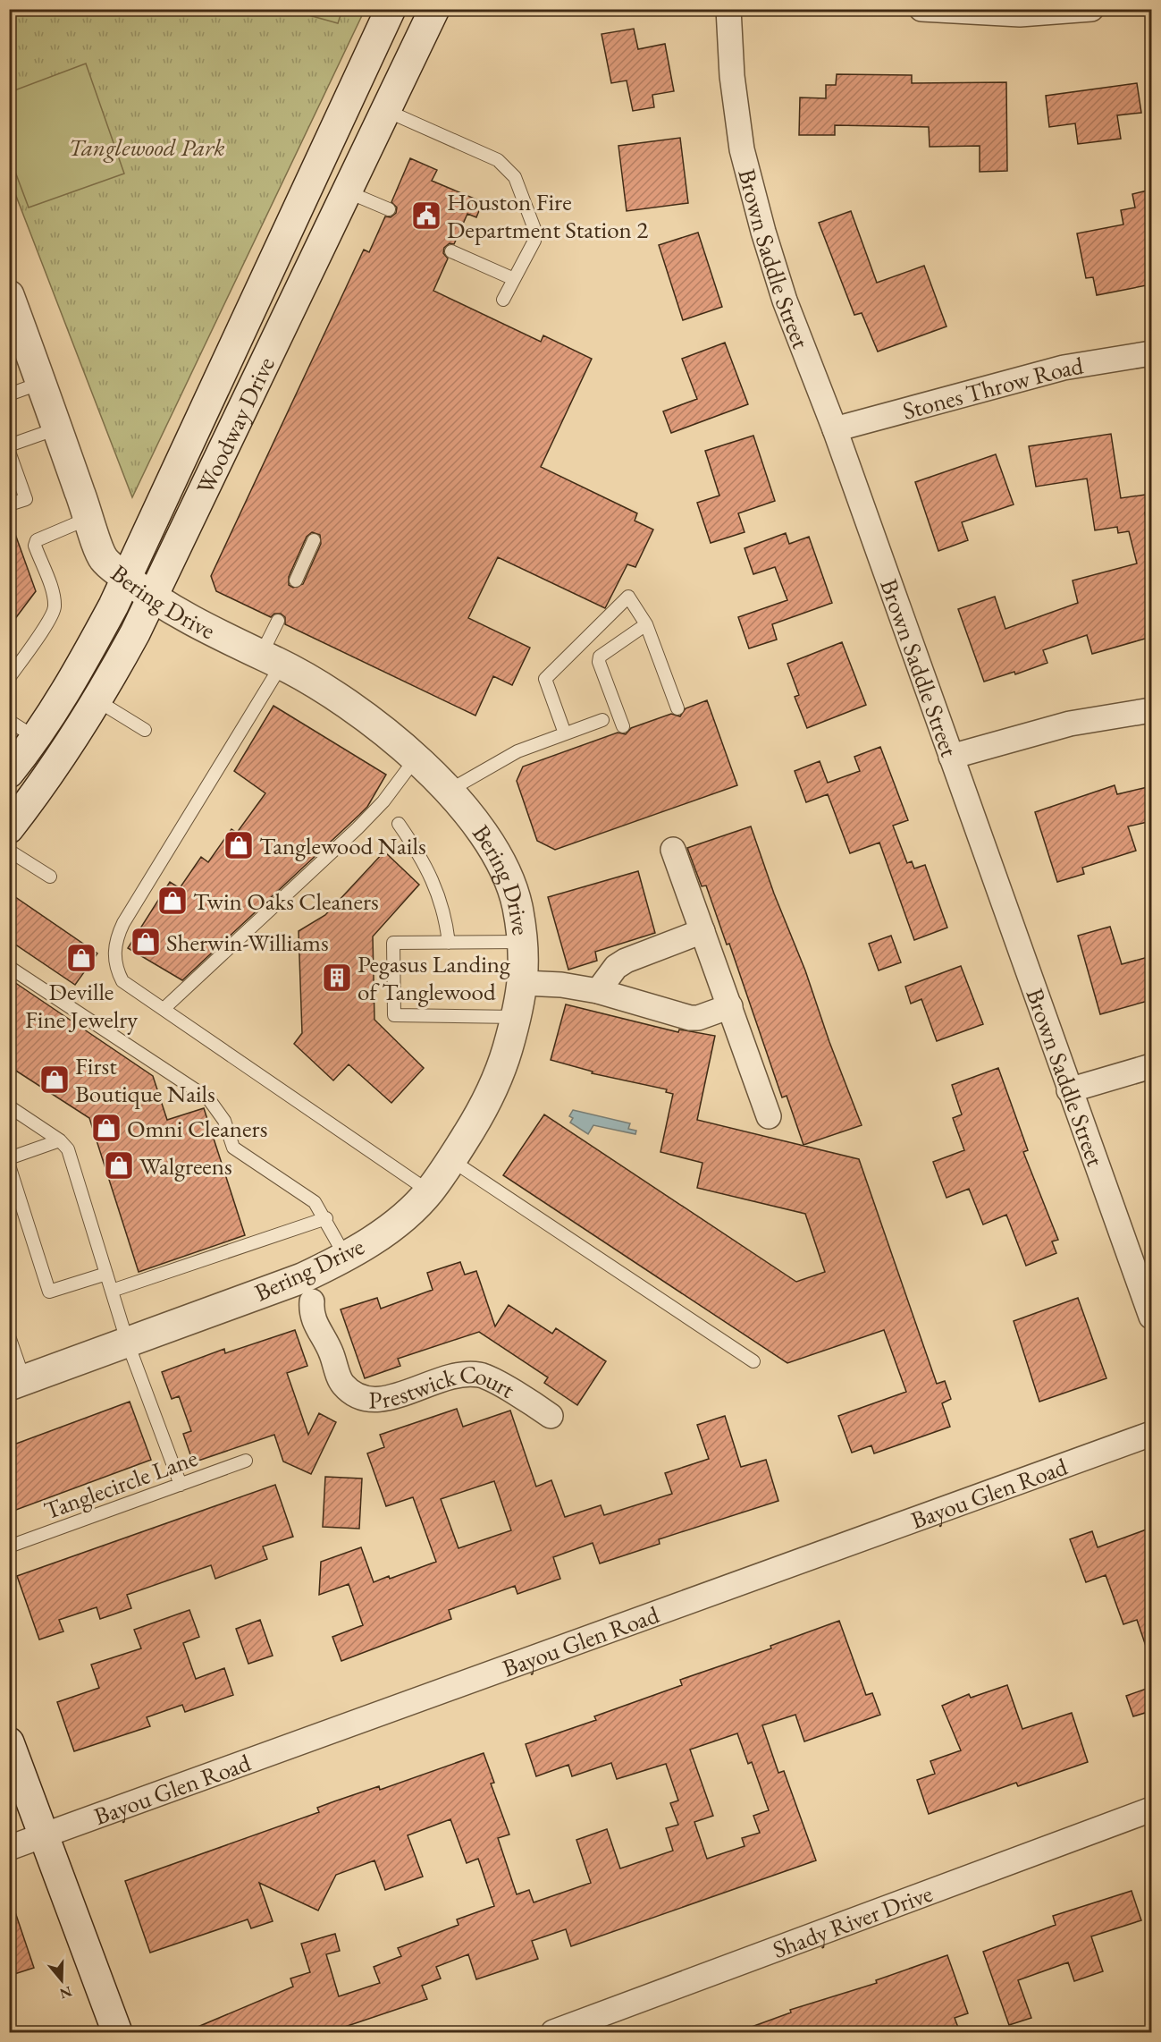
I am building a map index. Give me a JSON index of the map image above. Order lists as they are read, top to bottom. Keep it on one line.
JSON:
{"streets":{"main road":["Woodway Drive","Bering Drive"],"street":["Brown Saddle Street","Stones Throw Road","Prestwick Court","Bayou Glen Road","Shady River Drive"],"lane":["Tanglecircle Lane"]},"crossings":[["Brown Saddle Street","Stones Throw Road"],["Woodway Drive","Bering Drive"],["Bering Drive","Prestwick Court"]],"parks":["Tanglewood Park"],"places":{"public building":["Houston Fire Department Station 2"],"shop":["Tanglewood Nails","Twin Oaks Cleaners","Sherwin-Williams","Deville Fine Jewelry","First Boutique Nails","Omni Cleaners","Walgreens"],"building":["Pegasus Landing of Tanglewood"]},"north":"bottom"}
